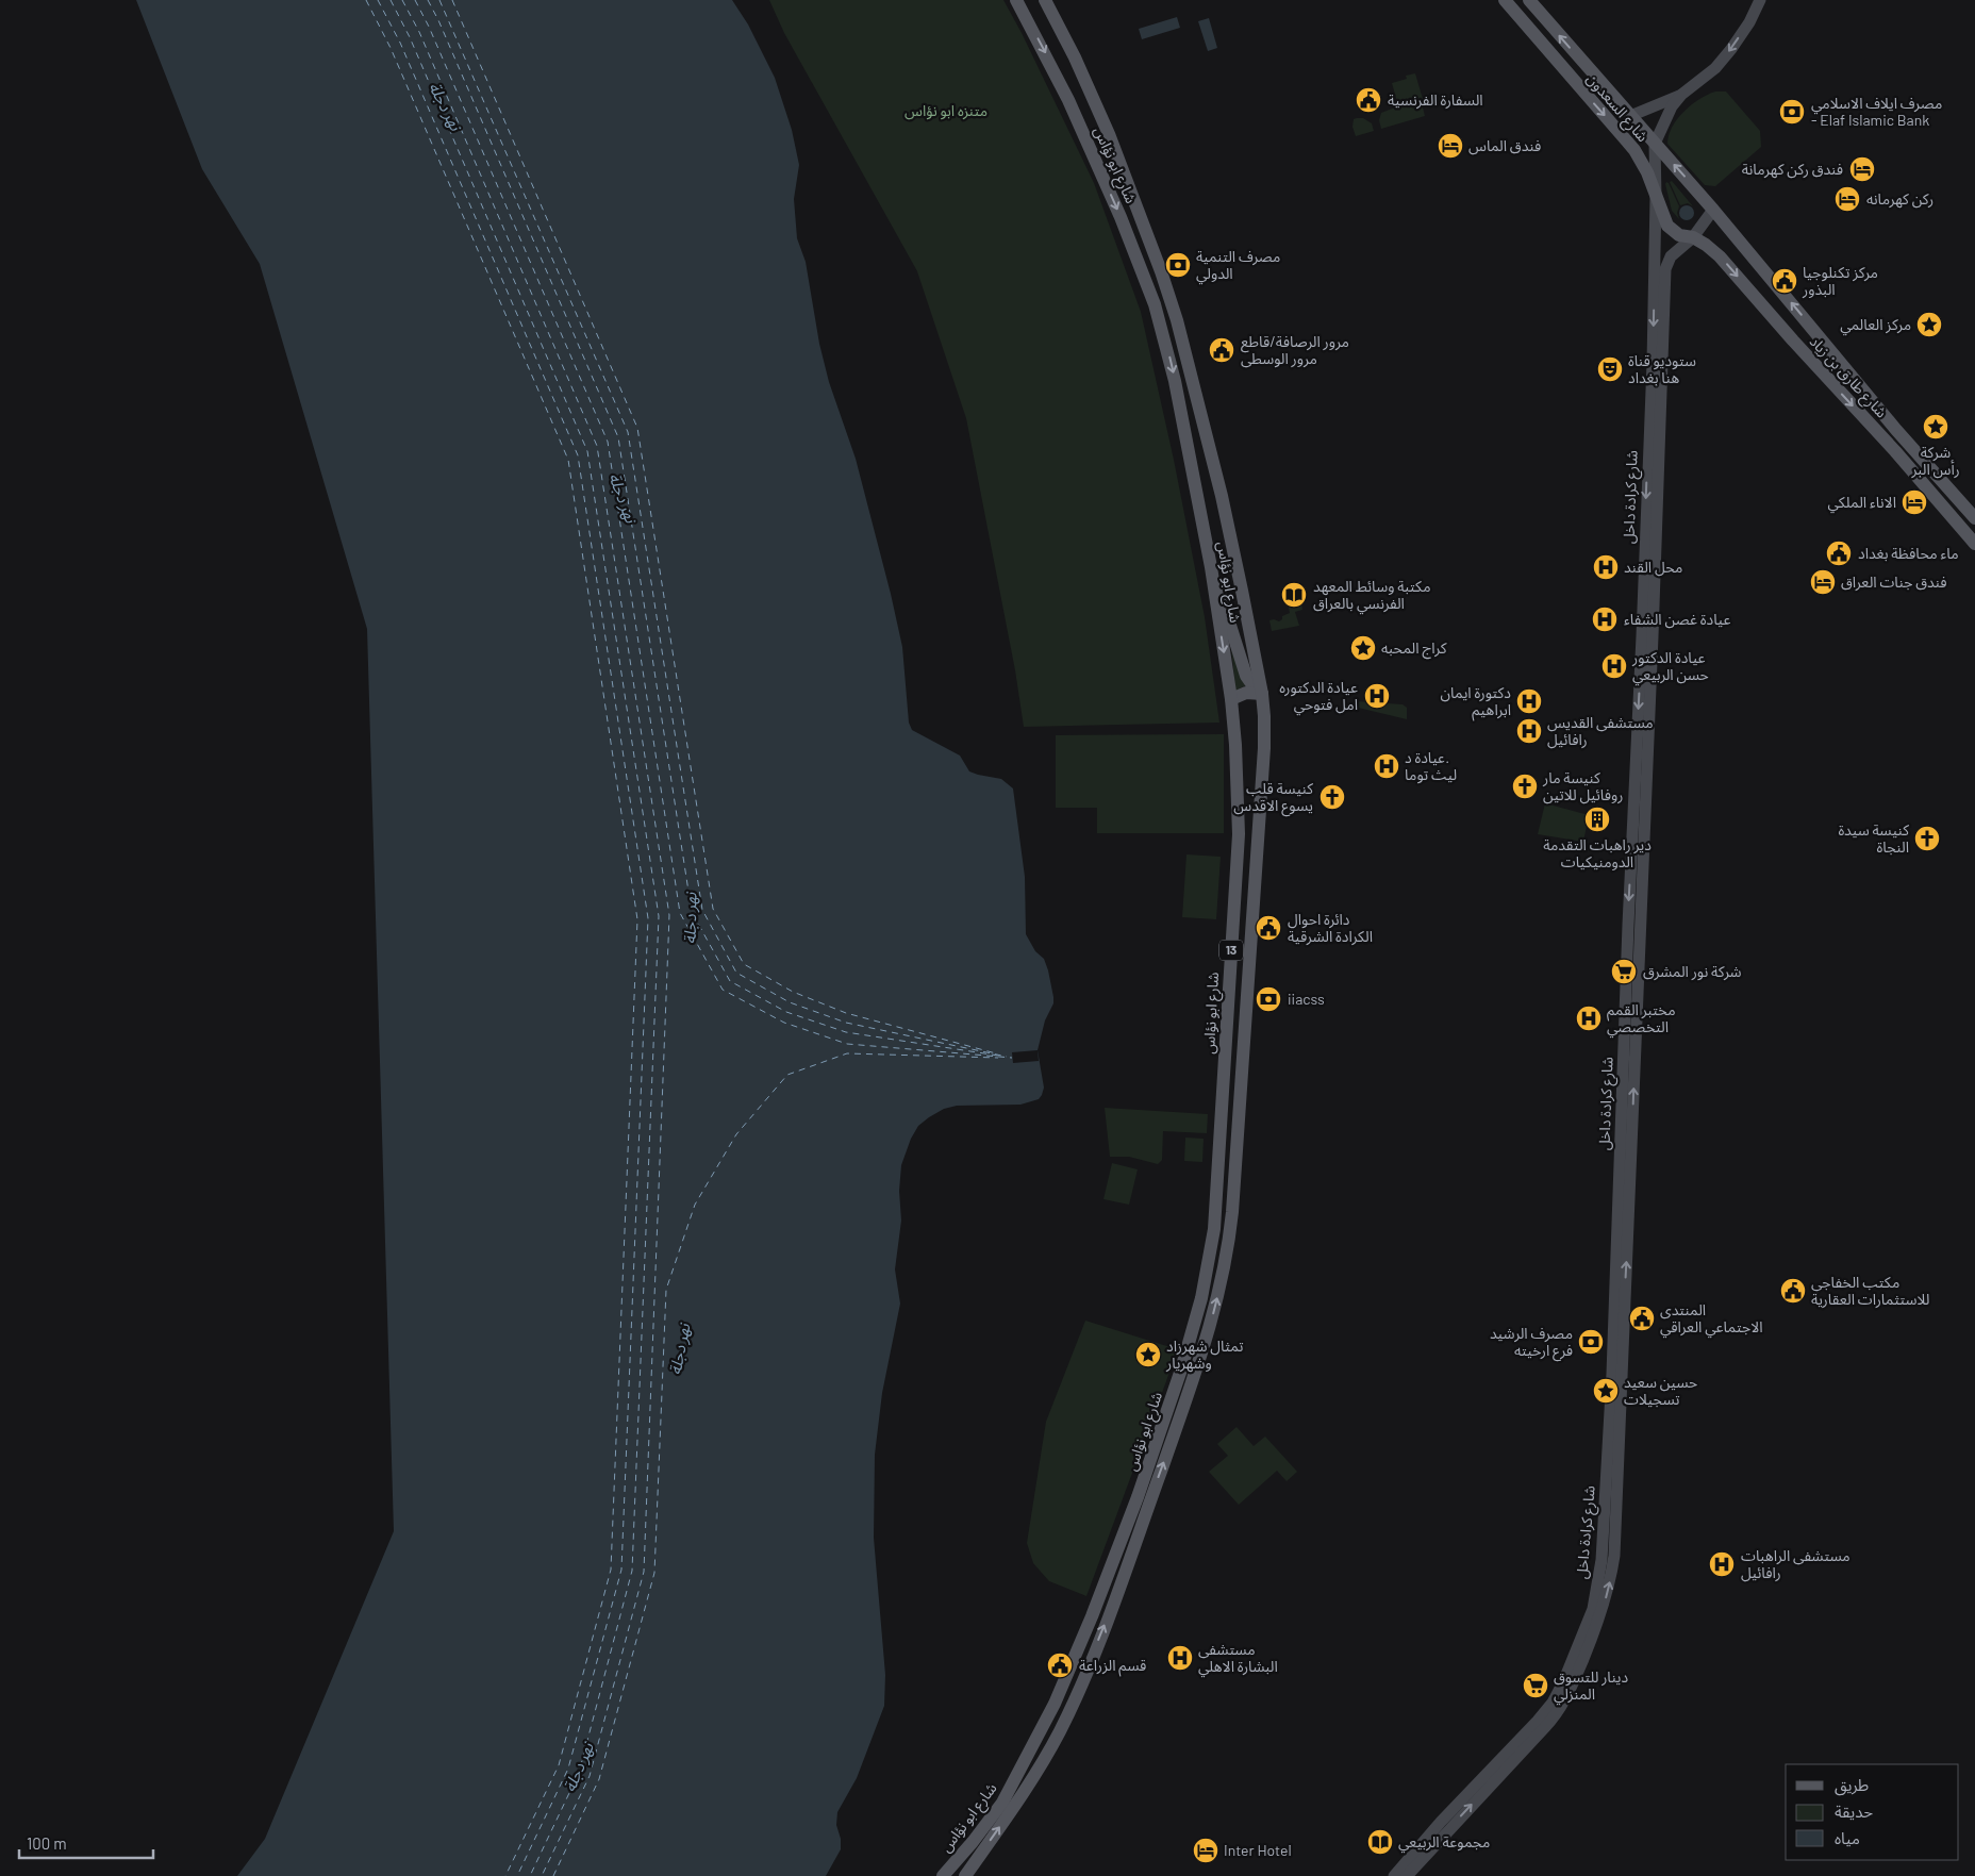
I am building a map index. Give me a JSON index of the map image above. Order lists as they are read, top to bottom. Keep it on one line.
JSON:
{"streets":{"main road":["شارع السعدون","شارع ابو نؤاس","شارع طارق بن زياد","شارع كرادة داخل","13"]},"crossings":[["شارع السعدون","شارع طارق بن زياد"],["شارع السعدون","شارع كرادة داخل"],["شارع طارق بن زياد","شارع كرادة داخل"]],"water":["نهر دجلة"],"parks":["متنزه ابو نؤاس"],"places":{"public building":["السفارة الفرنسية","مركز تكنلوجيا البذور","مرور الرصافة/قاطع مرور الوسطى","ماء محافظة بغداد","دائرة احوال الكرادة الشرقية","مكتب الخفاجي للاستثمارات العقارية","المنتدى الاجتماعي العراقي","قسم الزراعة"],"bank":["مصرف ايلاف الاسلامي - Elaf Islamic Bank","مصرف التنمية الدولي","iiacss","مصرف الرشيد فرع ارخيته"],"hotel":["فندق الماس","فندق ركن كهرمانة","ركن كهرمانه","الاناء الملكي","فندق جنات العراق","Inter Hotel"],"place":["مركز العالمي","شركة رأس البر","كراج المحبه","تمثال شهرزاد وشهريار","حسين سعيد تسجيلات"],"theatre":["ستوديو قناة هنا بغداد"],"hospital":["محل القند","عيادة غصن الشفاء","عيادة الدكتور حسن الربيعي","عيادة الدكتوره امل فتوحي","دكتورة ايمان ابراهيم","مستشفى القديس رافائيل","عيادة د. ليث توما","مختبر القمم التخصصي","مستشفى الراهبات رافائيل","مستشفى البشارة الاهلي"],"library":["مكتبة وسائط المعهد الفرنسي بالعراق","مجموعة الربيعي"],"church":["كنيسة مار روفائيل للاتين","كنيسة قلب يسوع الاقدس","كنيسة سيدة النجاة"],"building":["دير راهبات التقدمة الدومنيكيات"],"supermarket":["شركة نور المشرق","دينار للتسوق المنزلي"]},"legend":["طريق","حديقة","مياه"],"scale_bar":"100 m"}
